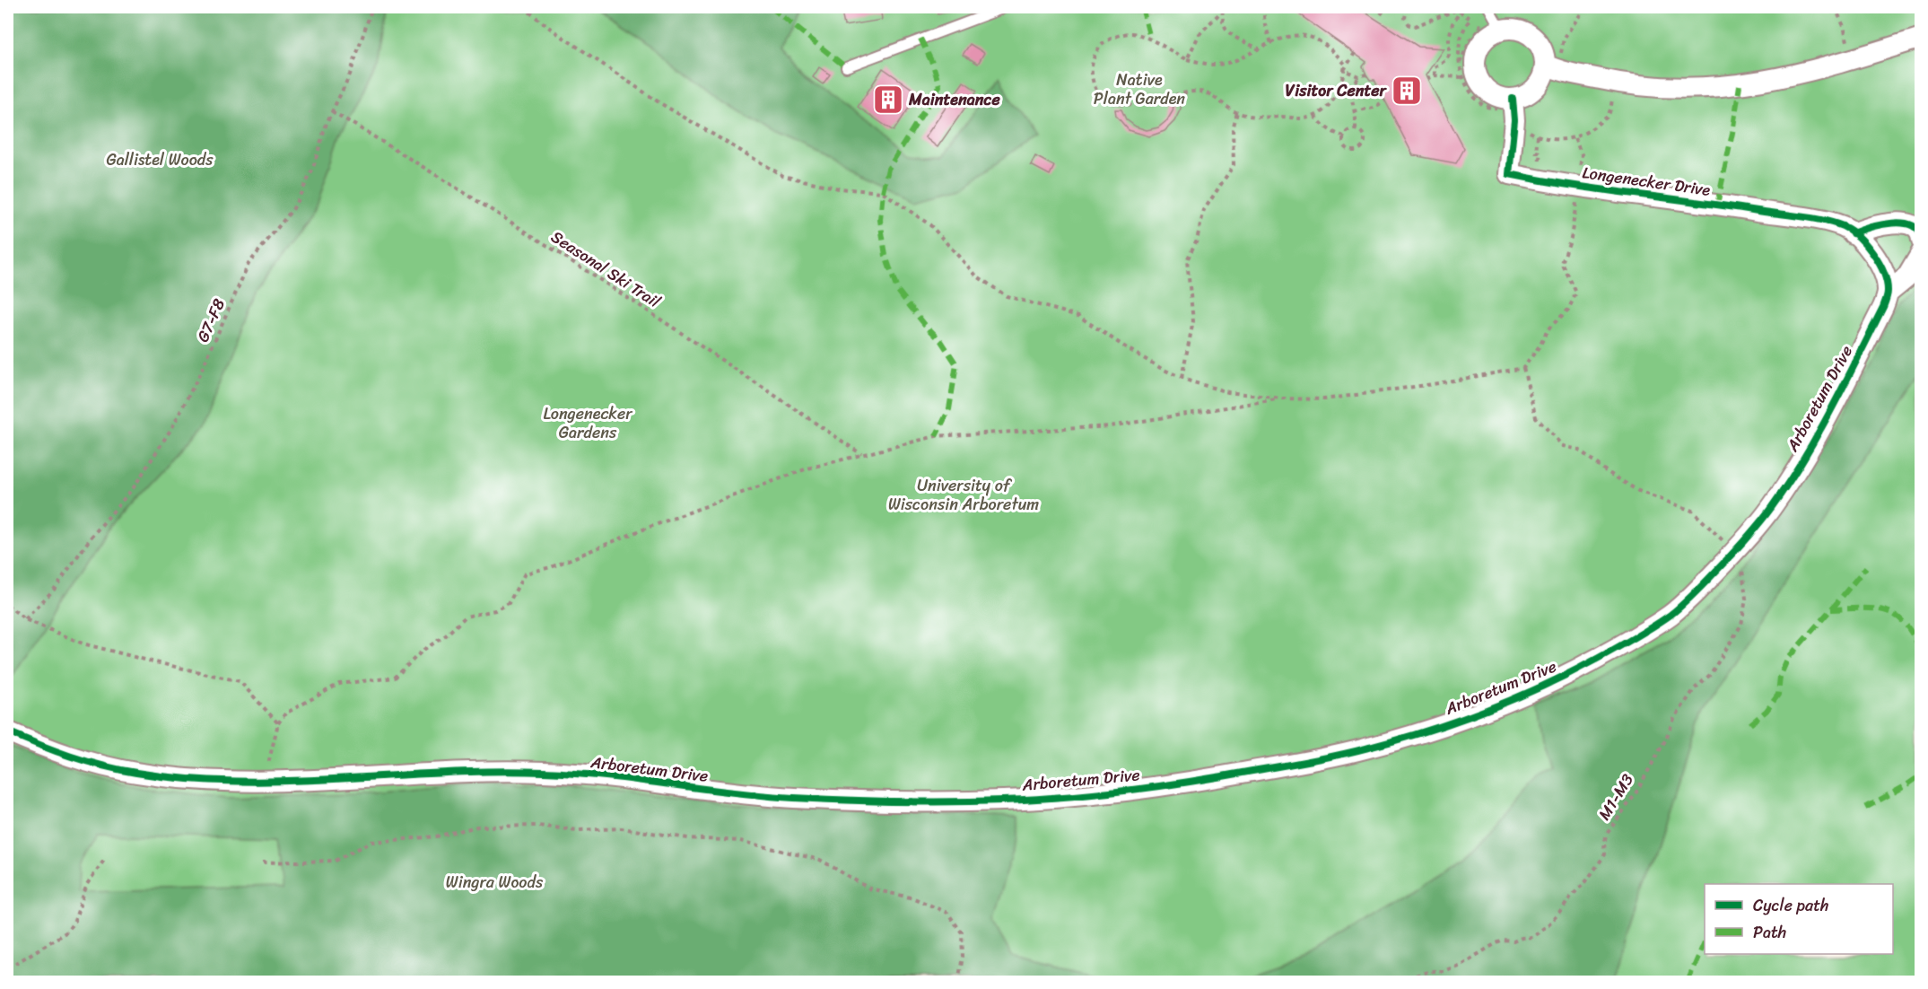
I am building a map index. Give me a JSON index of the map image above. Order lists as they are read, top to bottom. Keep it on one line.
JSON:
{"streets":{"street":["Longenecker Drive","Arboretum Drive"],"path":["Seasonal Ski Trail","G7-F8","M1-M3"]},"crossings":[["Seasonal Ski Trail","G7-F8"],["Arboretum Drive","M1-M3"]],"parks":["Native Plant Garden","Gallistel Woods","Longenecker Gardens","University of Wisconsin Arboretum","Wingra Woods"],"places":{"building":["Visitor Center","Maintenance"]},"legend":["Cycle path","Path"]}
